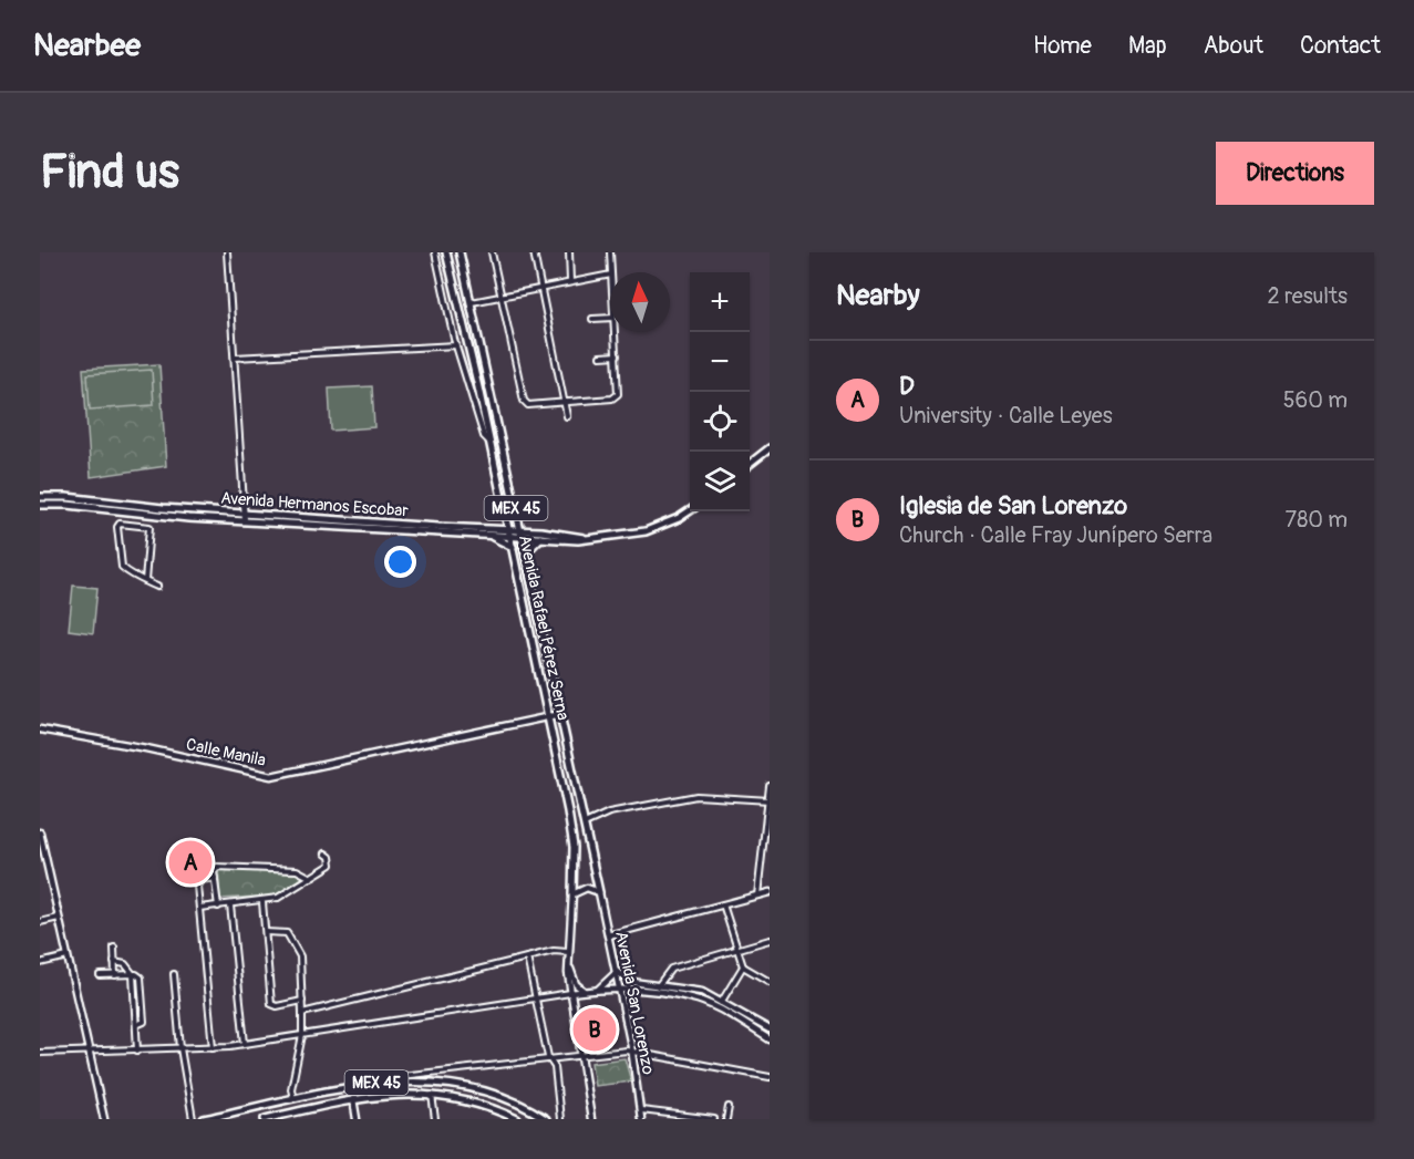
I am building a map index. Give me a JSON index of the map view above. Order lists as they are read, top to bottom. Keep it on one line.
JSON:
{"streets":{"main road":["Avenida Hermanos Escobar","MEX 45","Avenida Rafael Pérez Serna"],"street":["Calle Manila","Avenida San Lorenzo"]},"crossings":[["Avenida Hermanos Escobar","Avenida Rafael Pérez Serna"],["MEX 45","Avenida Rafael Pérez Serna"],["Avenida Rafael Pérez Serna","Calle Manila"],["Avenida Rafael Pérez Serna","Avenida San Lorenzo"]],"north":"top","page":{"header":"Nearbee","nav":["Home","Map","About","Contact"],"buttons":"Directions","title":"Find us","heading":["Nearby","2 results"],"map_buttons":["+","−"],"list":[{"mark":"A","name":"D","note":"University · Calle Leyes","value":"560 m"},{"mark":"B","name":"Iglesia de San Lorenzo","note":"Church · Calle Fray Junípero Serra","value":"780 m"}],"pins":["A","B"]}}
